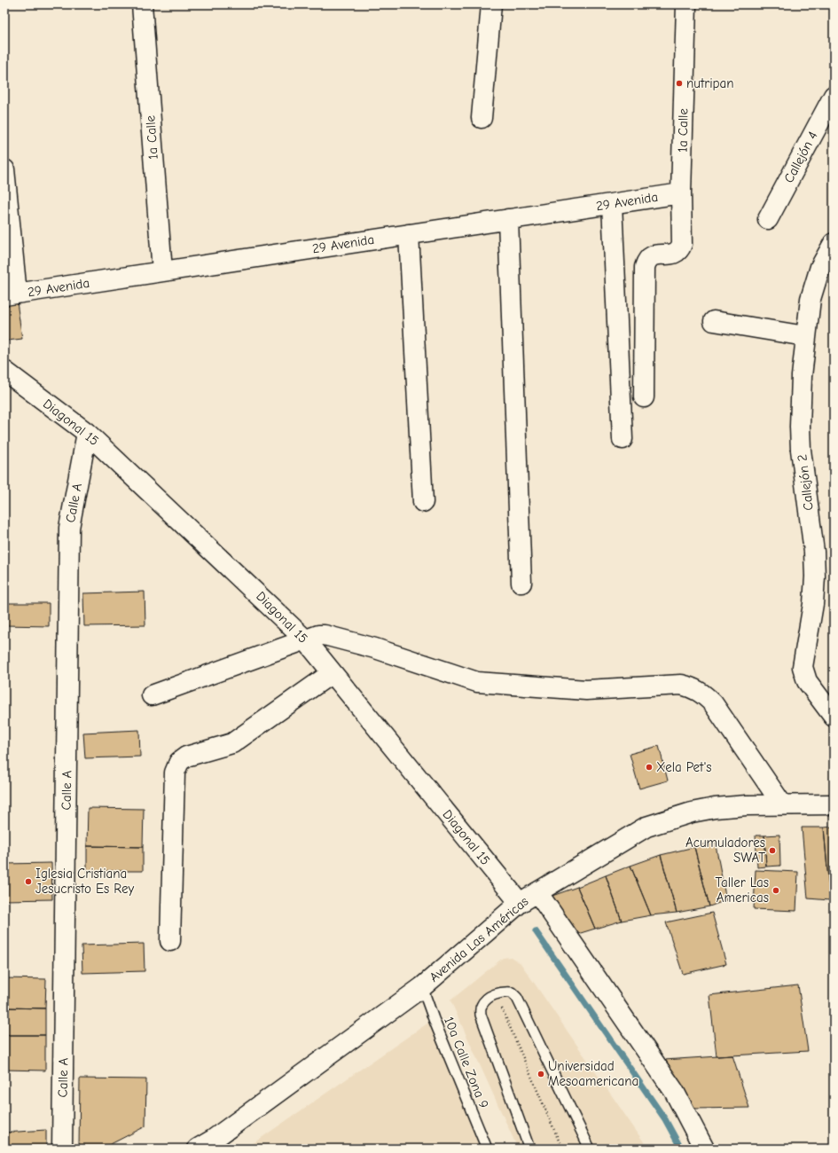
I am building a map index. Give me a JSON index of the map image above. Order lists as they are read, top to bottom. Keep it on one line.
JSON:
{"streets":{"street":["1a Calle","Callejón 4","29 Avenida","Diagonal 15","Callejón 2","Calle A","Avenida Las Américas"],"lane":["10a Calle Zona 9"]},"crossings":[["1a Calle","29 Avenida"],["Diagonal 15","Calle A"],["Diagonal 15","Avenida Las Américas"],["Avenida Las Américas","10a Calle Zona 9"]],"places":["nutripan","Xela Pet's","Acumuladores SWAT","Iglesia Cristiana Jesucristo Es Rey","Taller Las Americas","Universidad Mesoamericana"]}
